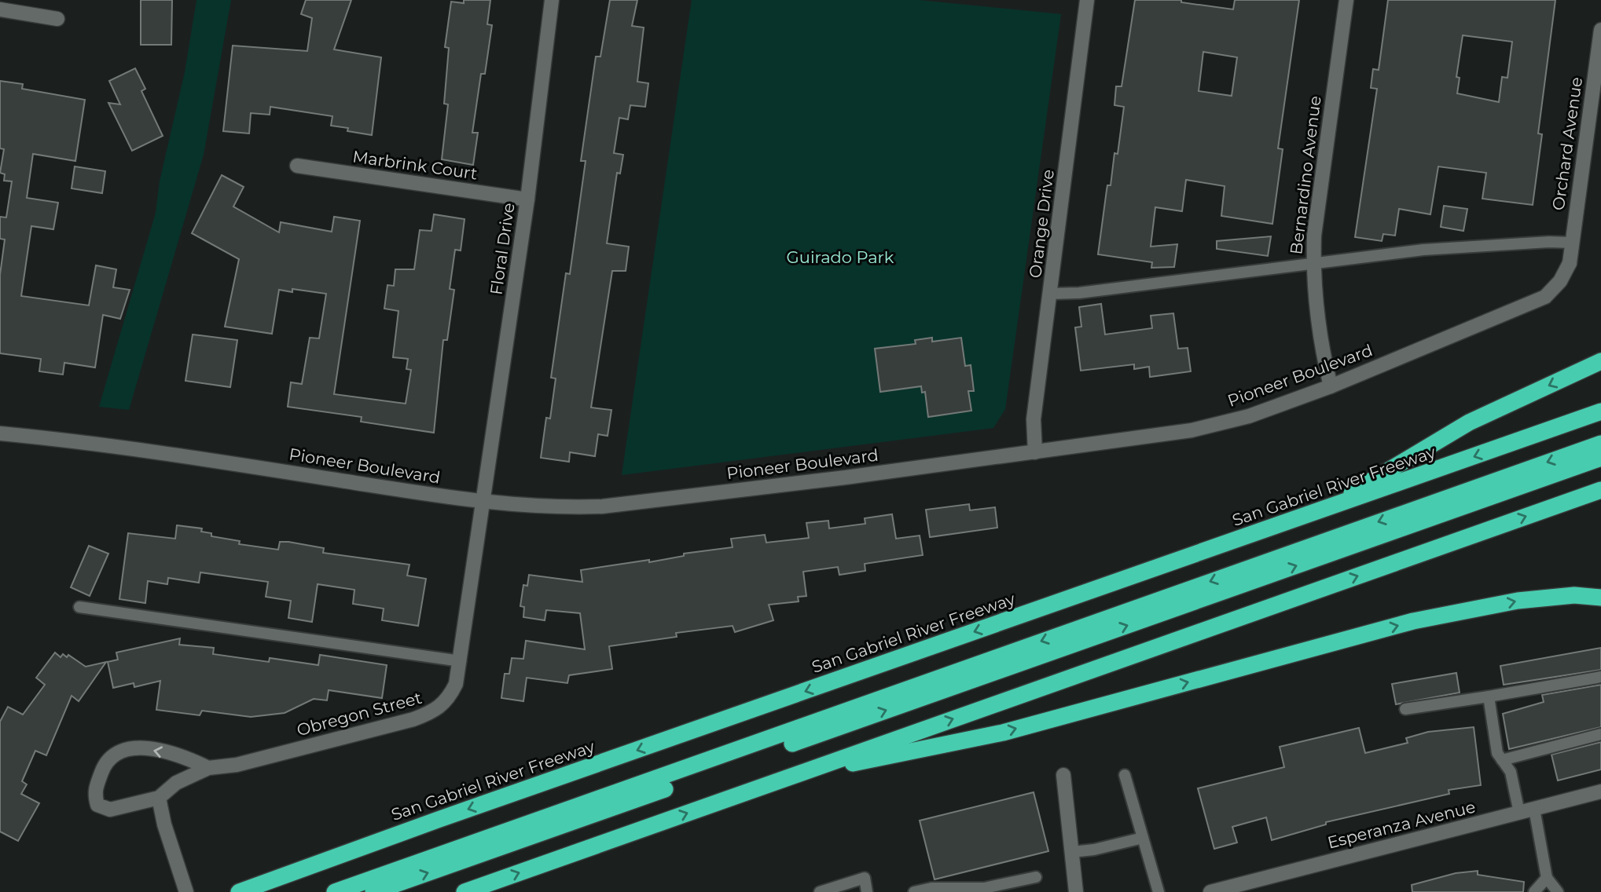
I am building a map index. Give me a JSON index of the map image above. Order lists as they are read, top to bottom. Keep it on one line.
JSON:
{"streets":{"highway":["San Gabriel River Freeway"],"street":["Orchard Avenue","Marbrink Court","Bernardino Avenue","Orange Drive","Floral Drive","Pioneer Boulevard","Obregon Street","Esperanza Avenue"]},"crossings":[["Orchard Avenue","Pioneer Boulevard"],["Marbrink Court","Floral Drive"],["Bernardino Avenue","Pioneer Boulevard"],["Orange Drive","Pioneer Boulevard"],["Floral Drive","Pioneer Boulevard"],["Floral Drive","Obregon Street"],["Pioneer Boulevard","Obregon Street"]],"parks":["Guirado Park"]}
